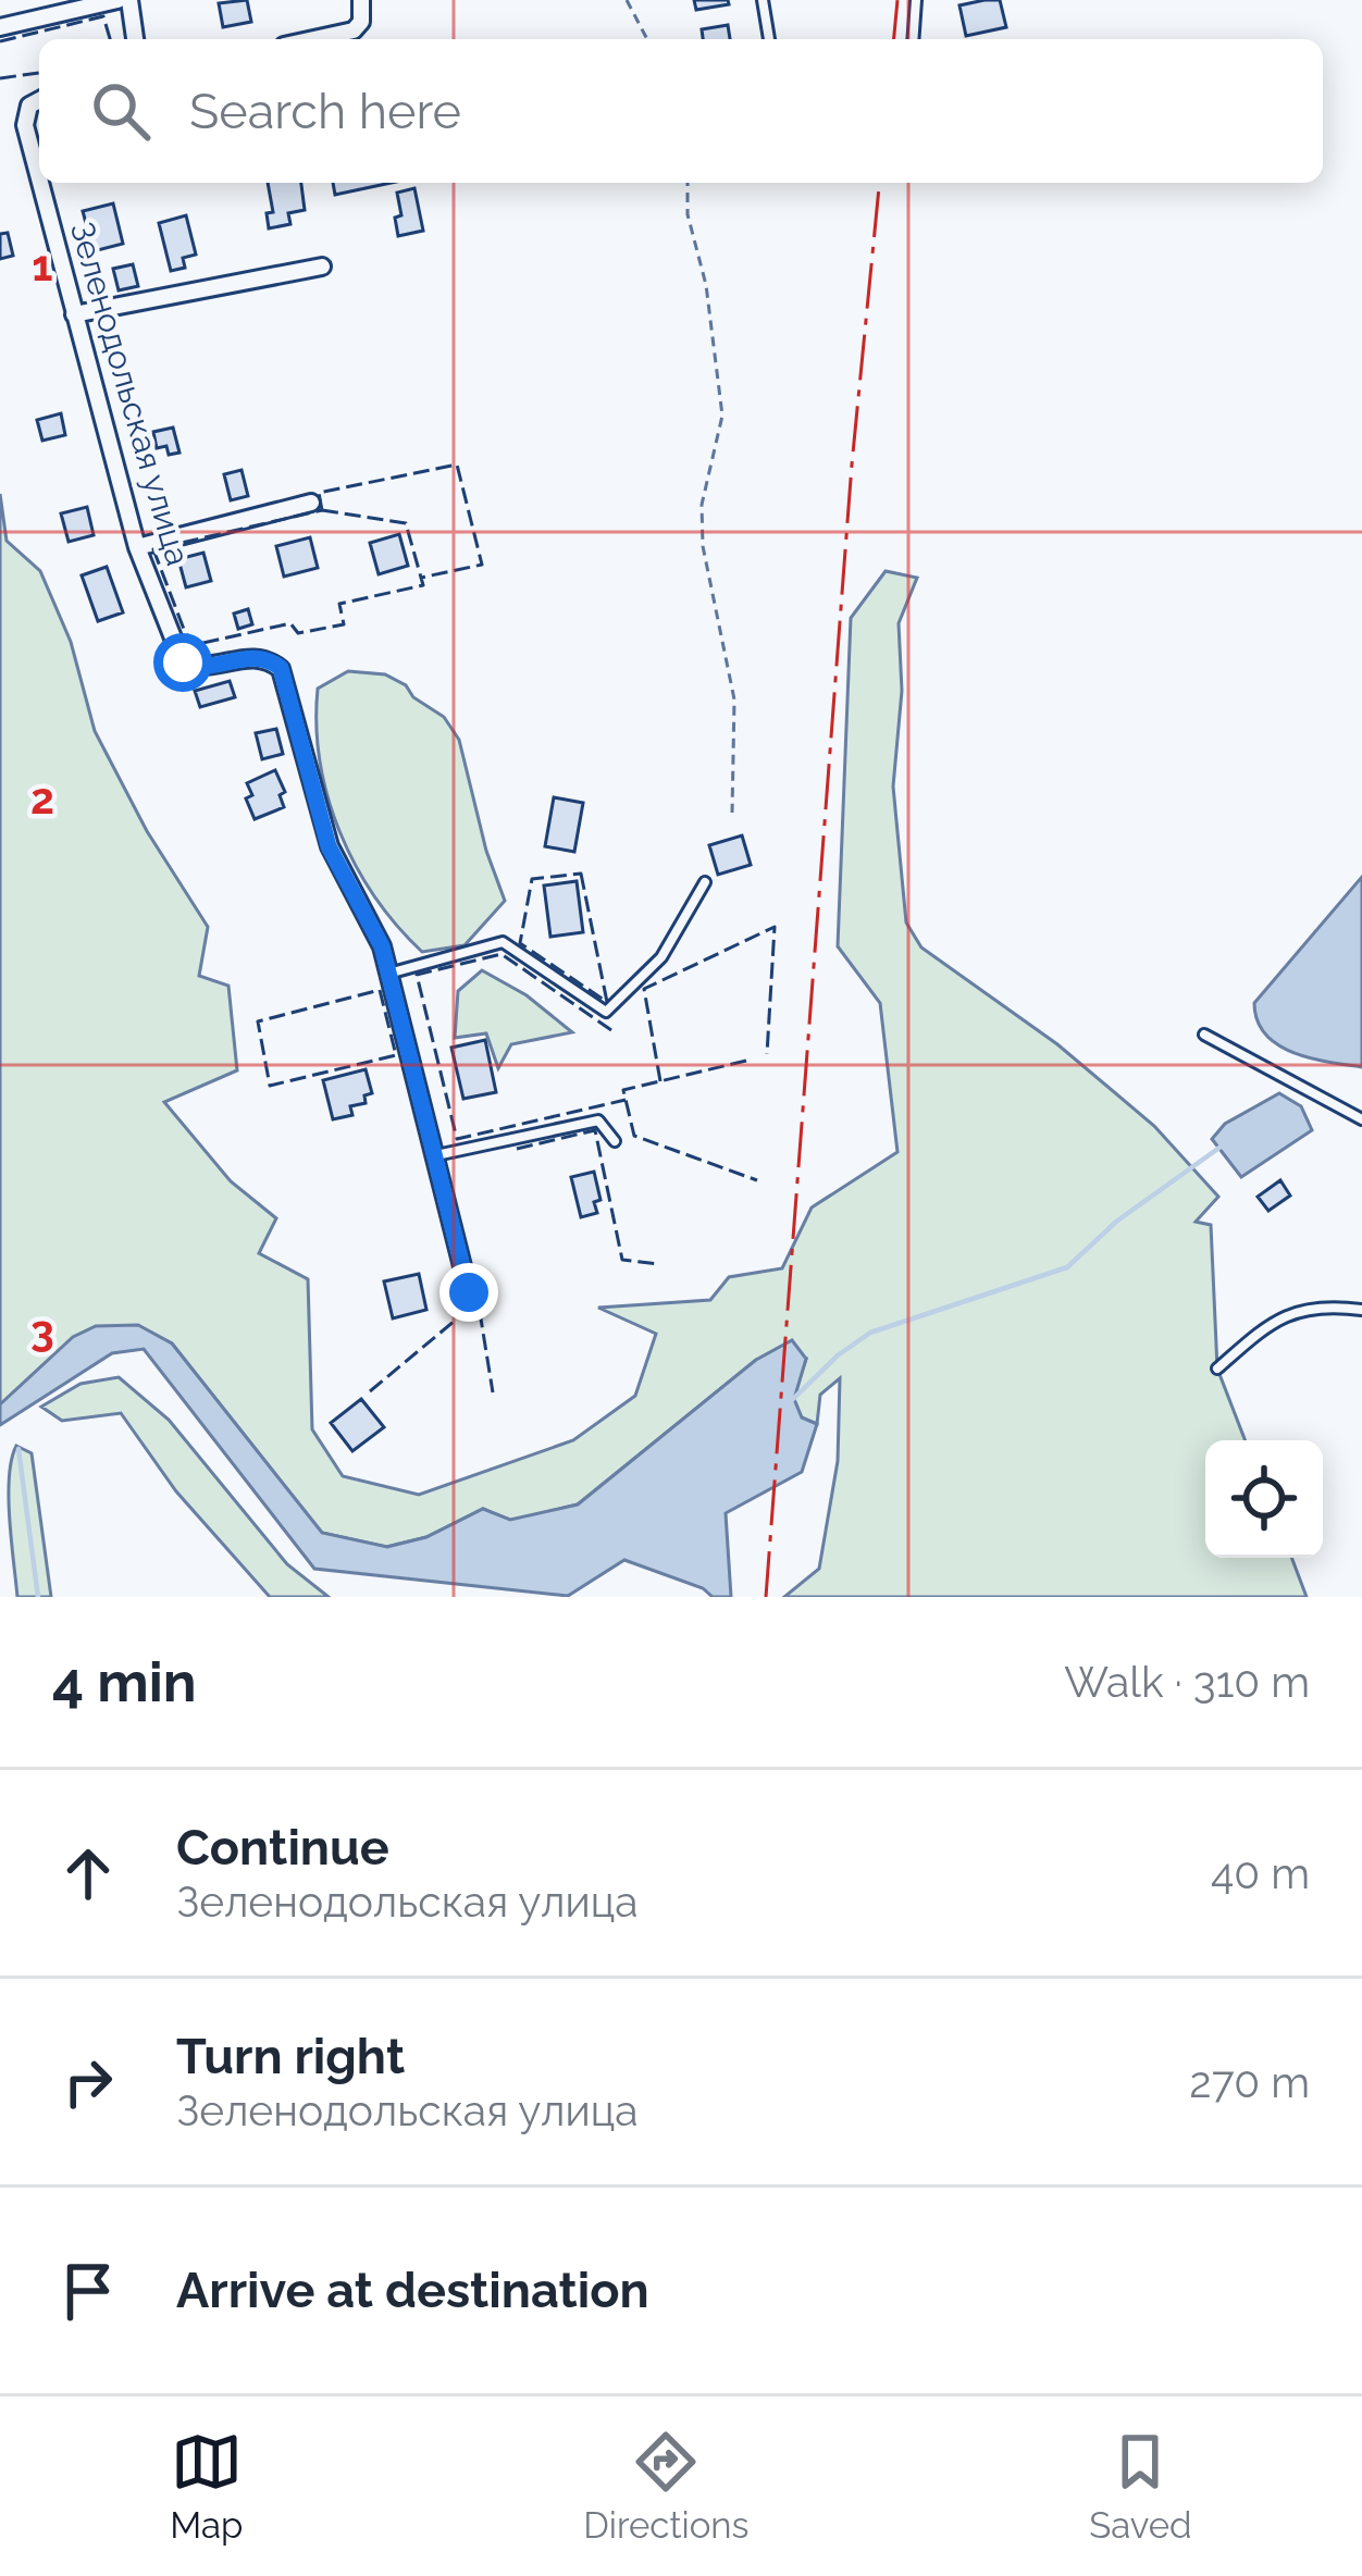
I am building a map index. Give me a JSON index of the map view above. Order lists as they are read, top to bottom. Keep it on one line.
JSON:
{"streets":{"street":["Зеленодольская улица"]},"page":{"search":"Search here","heading":["4 min","Walk · 310 m"],"list":[["Continue","Зеленодольская улица","40 m"],["Turn right","Зеленодольская улица","270 m"],"Arrive at destination"],"nav":["Map","Directions","Saved"]},"grid":{"rows":["1","2","3"]}}
